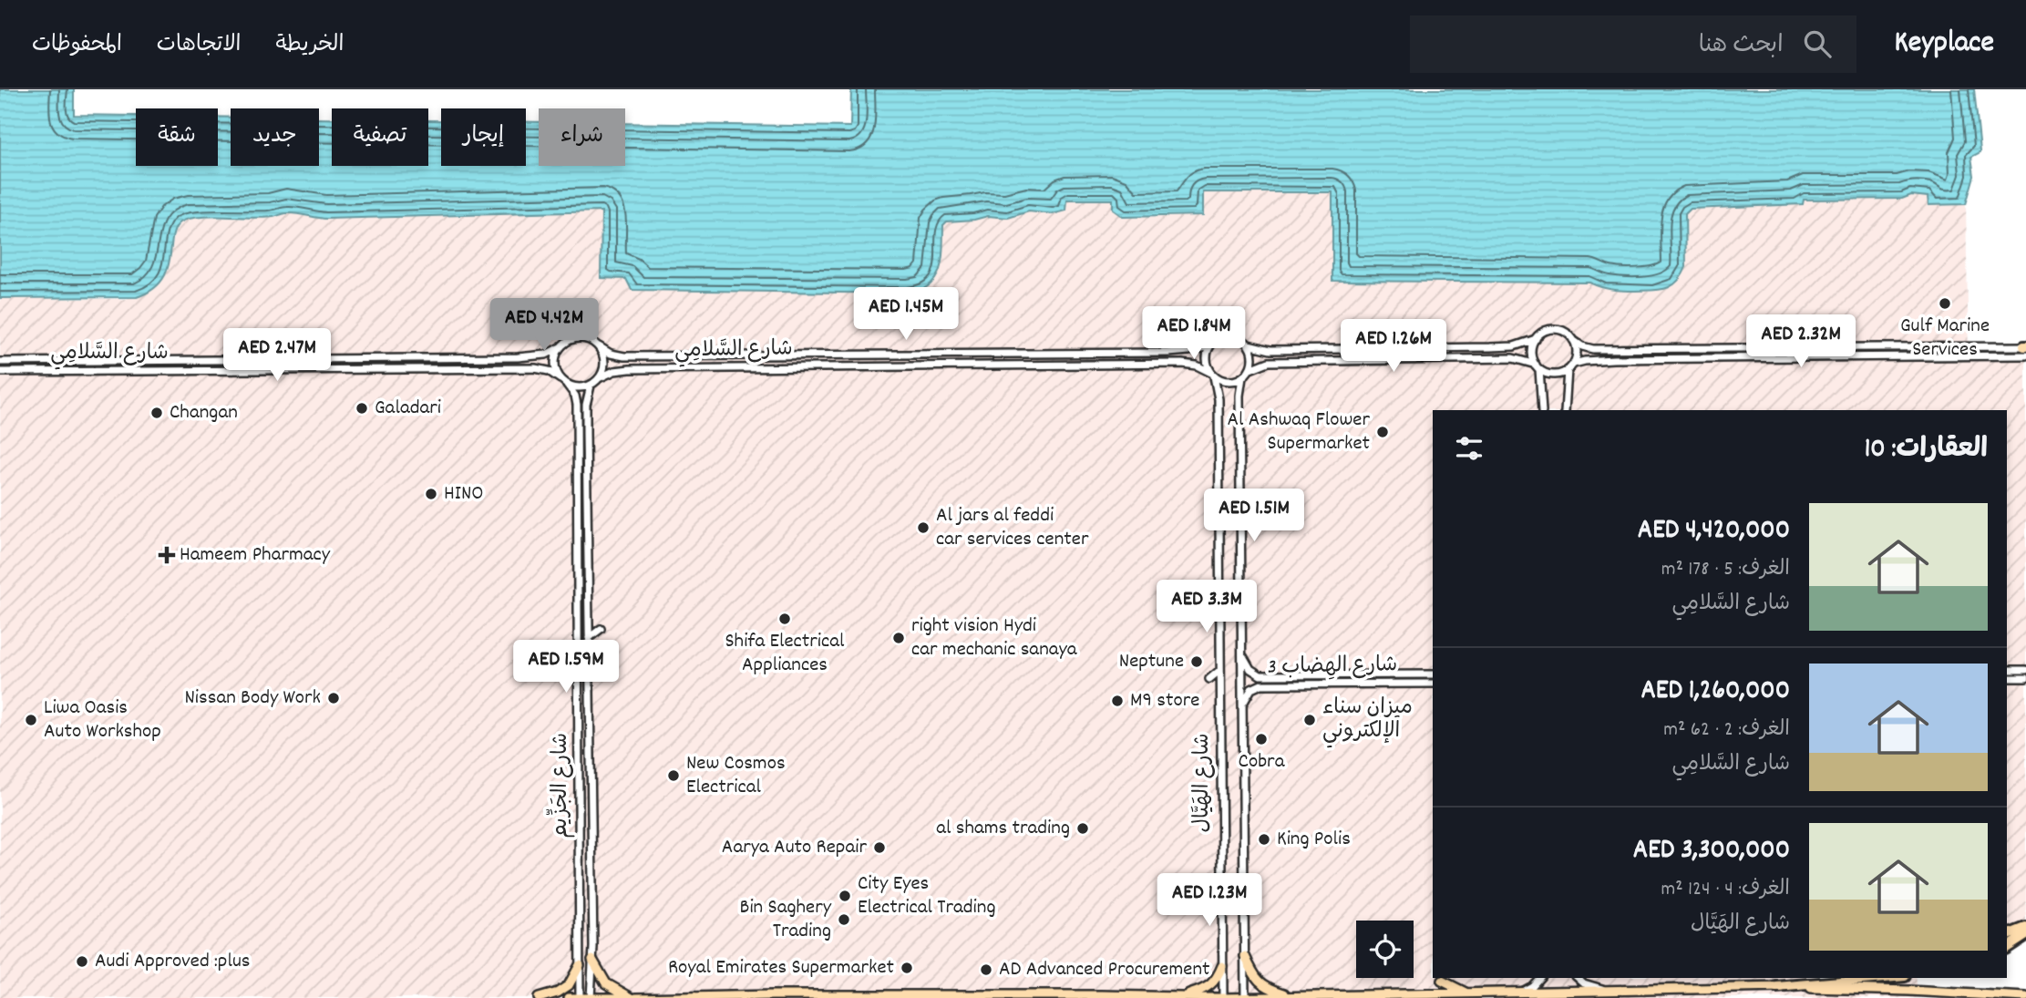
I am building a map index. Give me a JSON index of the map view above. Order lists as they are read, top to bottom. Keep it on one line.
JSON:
{"streets":{"street":["شارع السَّلامِي","شارع الهِضاب 3","شارع الهَيَّال","شارع الجَزِّيم"]},"crossings":[["شارع السَّلامِي","شارع الهَيَّال"],["شارع السَّلامِي","شارع الجَزِّيم"],["شارع الهِضاب 3","شارع الهَيَّال"]],"places":{"other":["Gulf Marine Services","Galadari","Changan","Al Ashwaq Flower Supermarket","HINO","Al jars al feddi car services center","Shifa Electrical Appliances","right vision Hydi car mechanic sanaya","Neptune","Nissan Body Work","M9 store","Liwa Oasis Auto Workshop","ميزان سناء الإلكتروني","Cobra","New Cosmos Electrical","al shams trading","King Polis","Aarya Auto Repair","City Eyes Electrical Trading","Bin Saghery Trading","Audi Approved :plus","Royal Emirates Supermarket","AD Advanced Procurement"],"health":["Hameem Pharmacy"]},"page":{"header":"Keyplace","search":"ابحث هنا","nav":["الخريطة","الاتجاهات","المحفوظات"],"chip":["شراء","إيجار","تصفية","جديد","شقة"],"price":["AED 1.45M","AED 4.42M","AED 1.84M","AED 2.32M","AED 1.26M","AED 2.47M","AED 1.51M","AED 3.3M","AED 1.59M","AED 1.23M"],"heading":"العقارات: 10","list":[{"name":"AED 4,420,000","note":"الغرف: 5 · 178 m² · شارع السَّلامِي"},{"name":"AED 1,260,000","note":"الغرف: 2 · 62 m² · شارع السَّلامِي"},{"name":"AED 3,300,000","note":"الغرف: 4 · 124 m² · شارع الهَيَّال"}]}}
